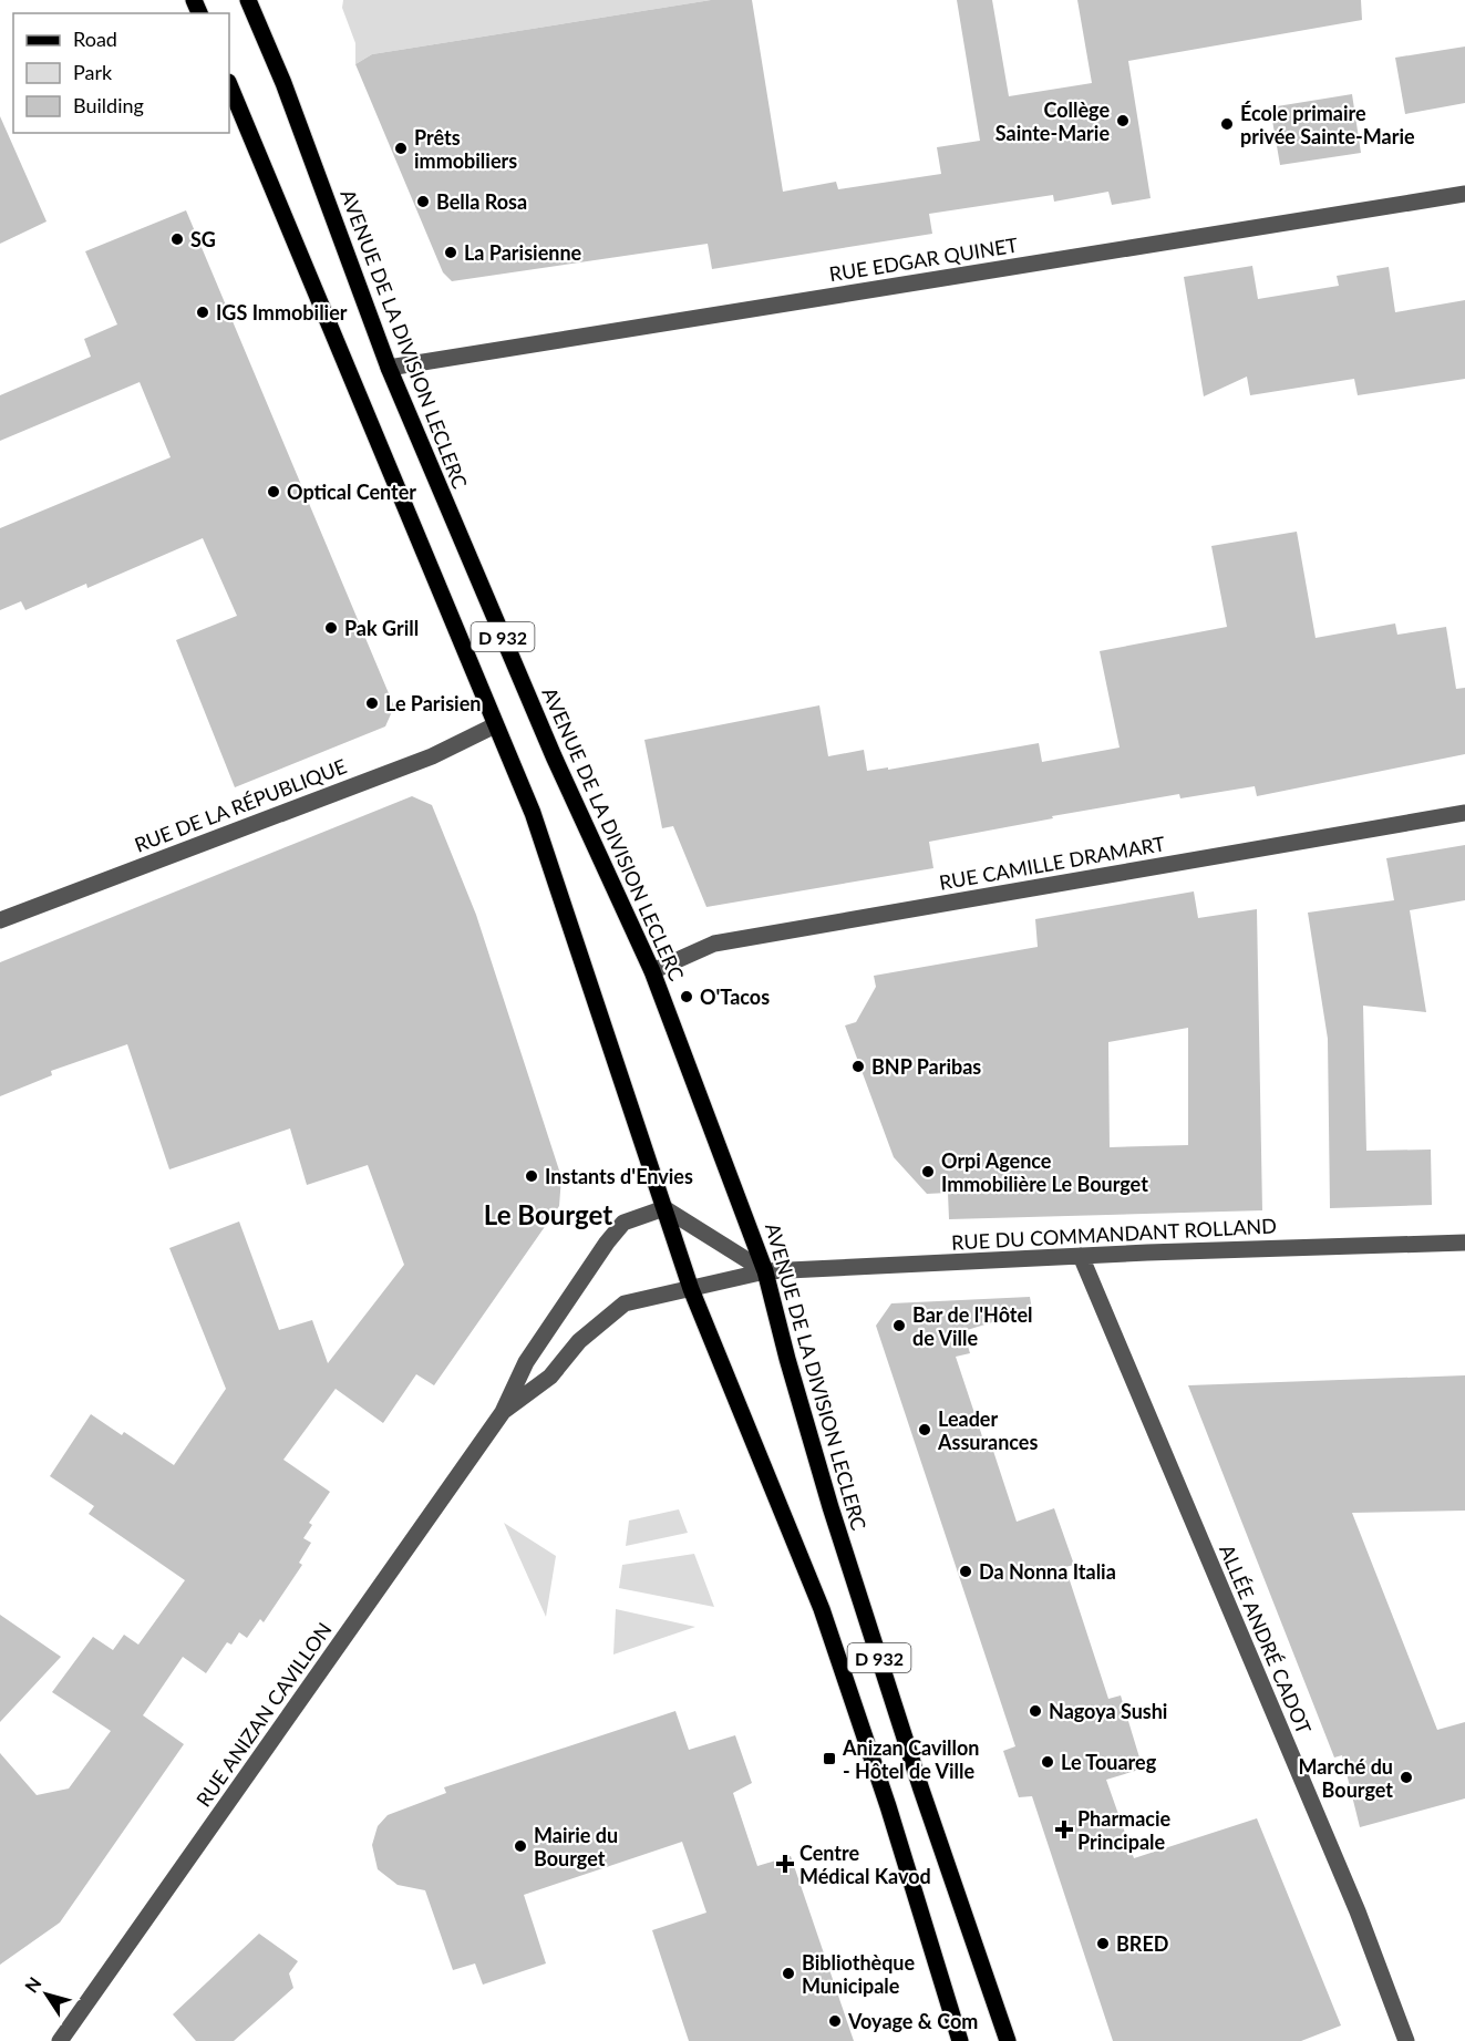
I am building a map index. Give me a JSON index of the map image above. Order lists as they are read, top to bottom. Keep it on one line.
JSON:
{"streets":{"main road":["AVENUE DE LA DIVISION LECLERC","D 932"],"street":["RUE EDGAR QUINET","RUE DE LA RÉPUBLIQUE","RUE CAMILLE DRAMART","RUE DU COMMANDANT ROLLAND","ALLÉE ANDRÉ CADOT","RUE ANIZAN CAVILLON"]},"crossings":[["RUE EDGAR QUINET","AVENUE DE LA DIVISION LECLERC"],["AVENUE DE LA DIVISION LECLERC","RUE CAMILLE DRAMART"],["AVENUE DE LA DIVISION LECLERC","RUE DU COMMANDANT ROLLAND"],["D 932","RUE DE LA RÉPUBLIQUE"],["D 932","RUE DU COMMANDANT ROLLAND"],["D 932","RUE ANIZAN CAVILLON"],["RUE DU COMMANDANT ROLLAND","ALLÉE ANDRÉ CADOT"],["RUE DU COMMANDANT ROLLAND","RUE ANIZAN CAVILLON"]],"districts":["Le Bourget"],"places":{"other":["Collège Sainte-Marie","École primaire privée Sainte-Marie","Prêts immobiliers","Bella Rosa","SG","La Parisienne","IGS Immobilier","Optical Center","Pak Grill","Le Parisien","O'Tacos","BNP Paribas","Orpi Agence Immobilière Le Bourget","Instants d'Envies","Bar de l'Hôtel de Ville","Leader Assurances","Da Nonna Italia","Nagoya Sushi","Le Touareg","Marché du Bourget","Mairie du Bourget","BRED","Bibliothèque Municipale","Voyage & Com"],"transit":["Anizan Cavillon - Hôtel de Ville"],"health":["Pharmacie Principale","Centre Médical Kavod"]},"legend":["Road","Park","Building"],"north":"top left"}
